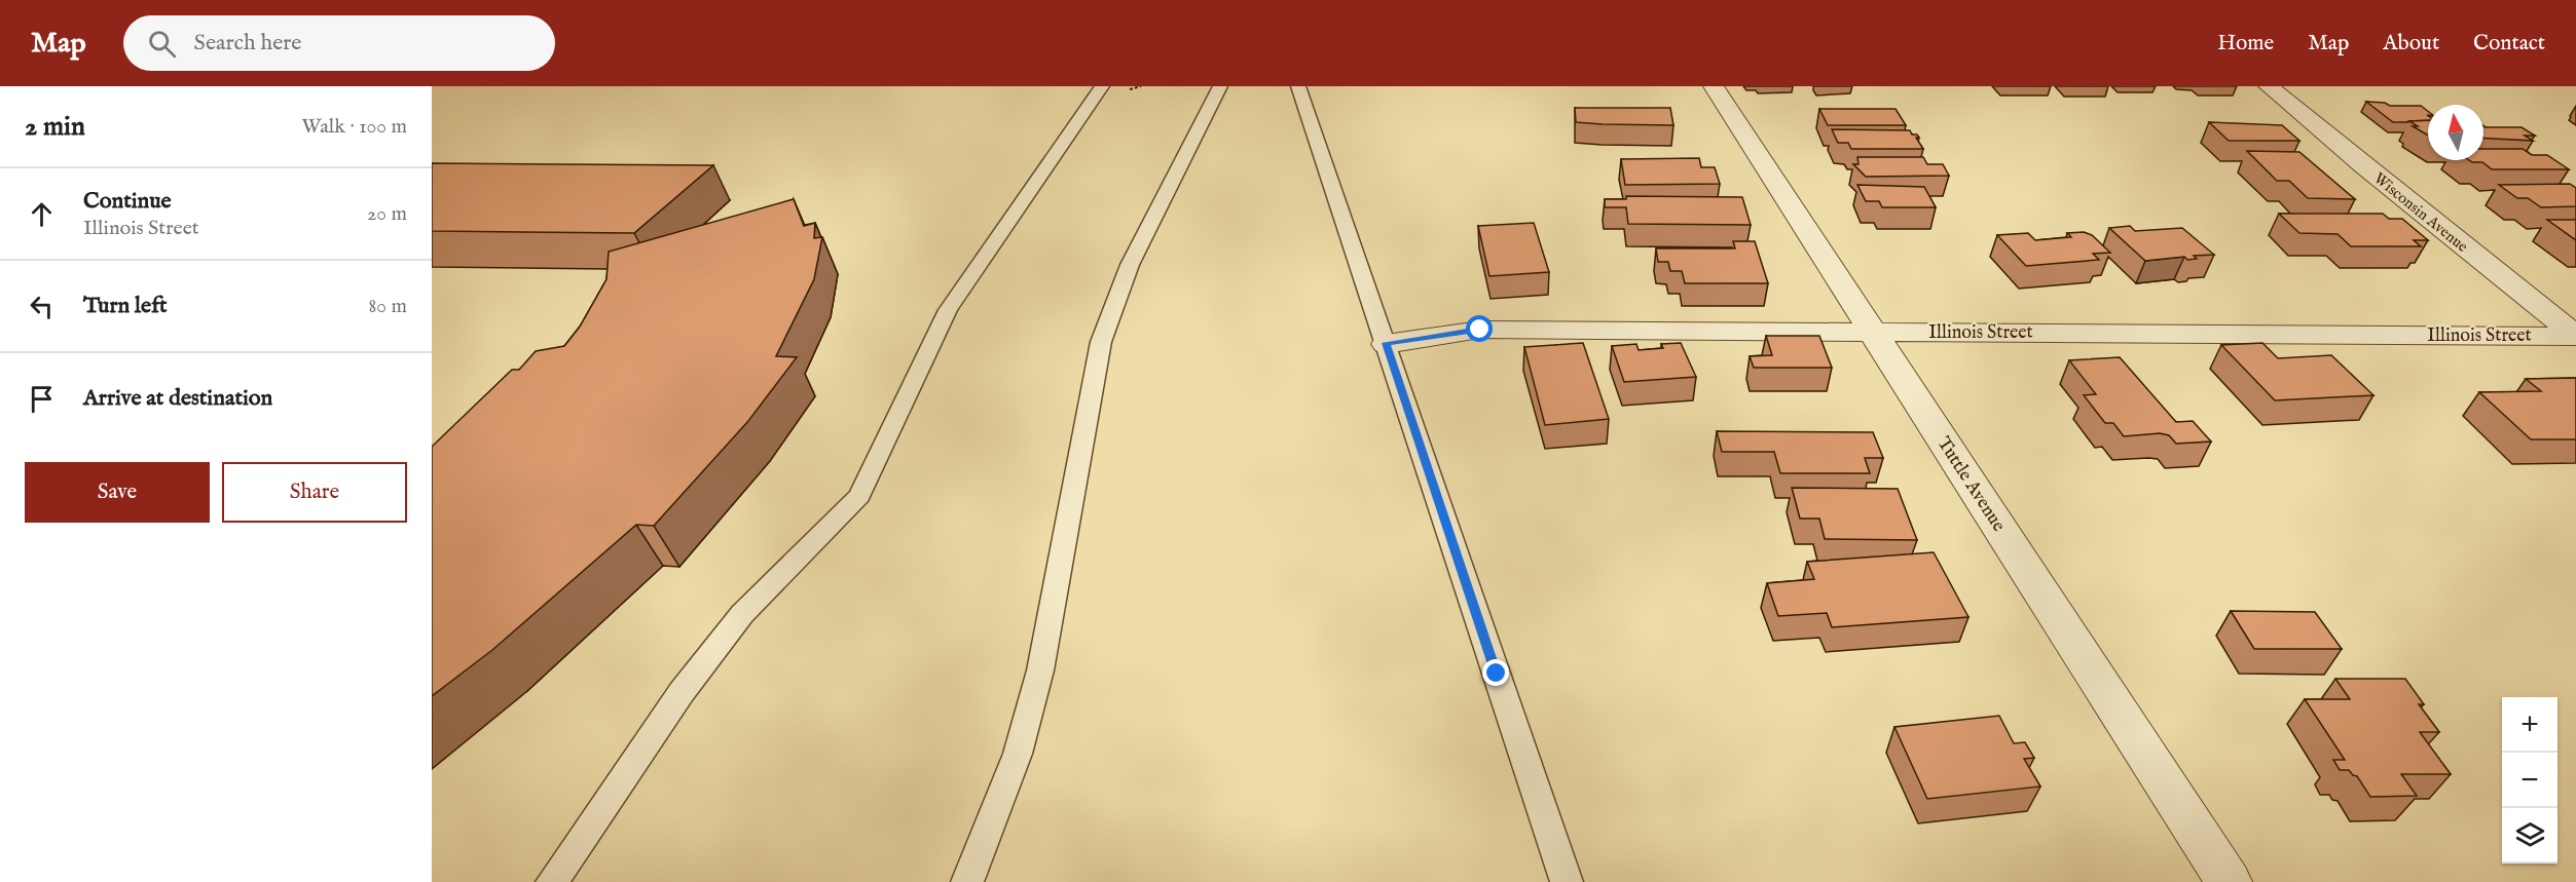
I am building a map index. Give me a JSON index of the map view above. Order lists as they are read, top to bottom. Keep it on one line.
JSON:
{"streets":{"street":["Wisconsin Avenue","Illinois Street","Tuttle Avenue"]},"crossings":[["Wisconsin Avenue","Illinois Street"],["Illinois Street","Tuttle Avenue"]],"north":"top","page":{"header":"Map","search":"Search here","nav":["Home","Map","About","Contact"],"heading":["2 min","Walk · 100 m"],"list":[["Continue","Illinois Street","20 m"],["Turn left","80 m"],"Arrive at destination"],"buttons":["Save","Share"],"map_buttons":["+","−"]}}
